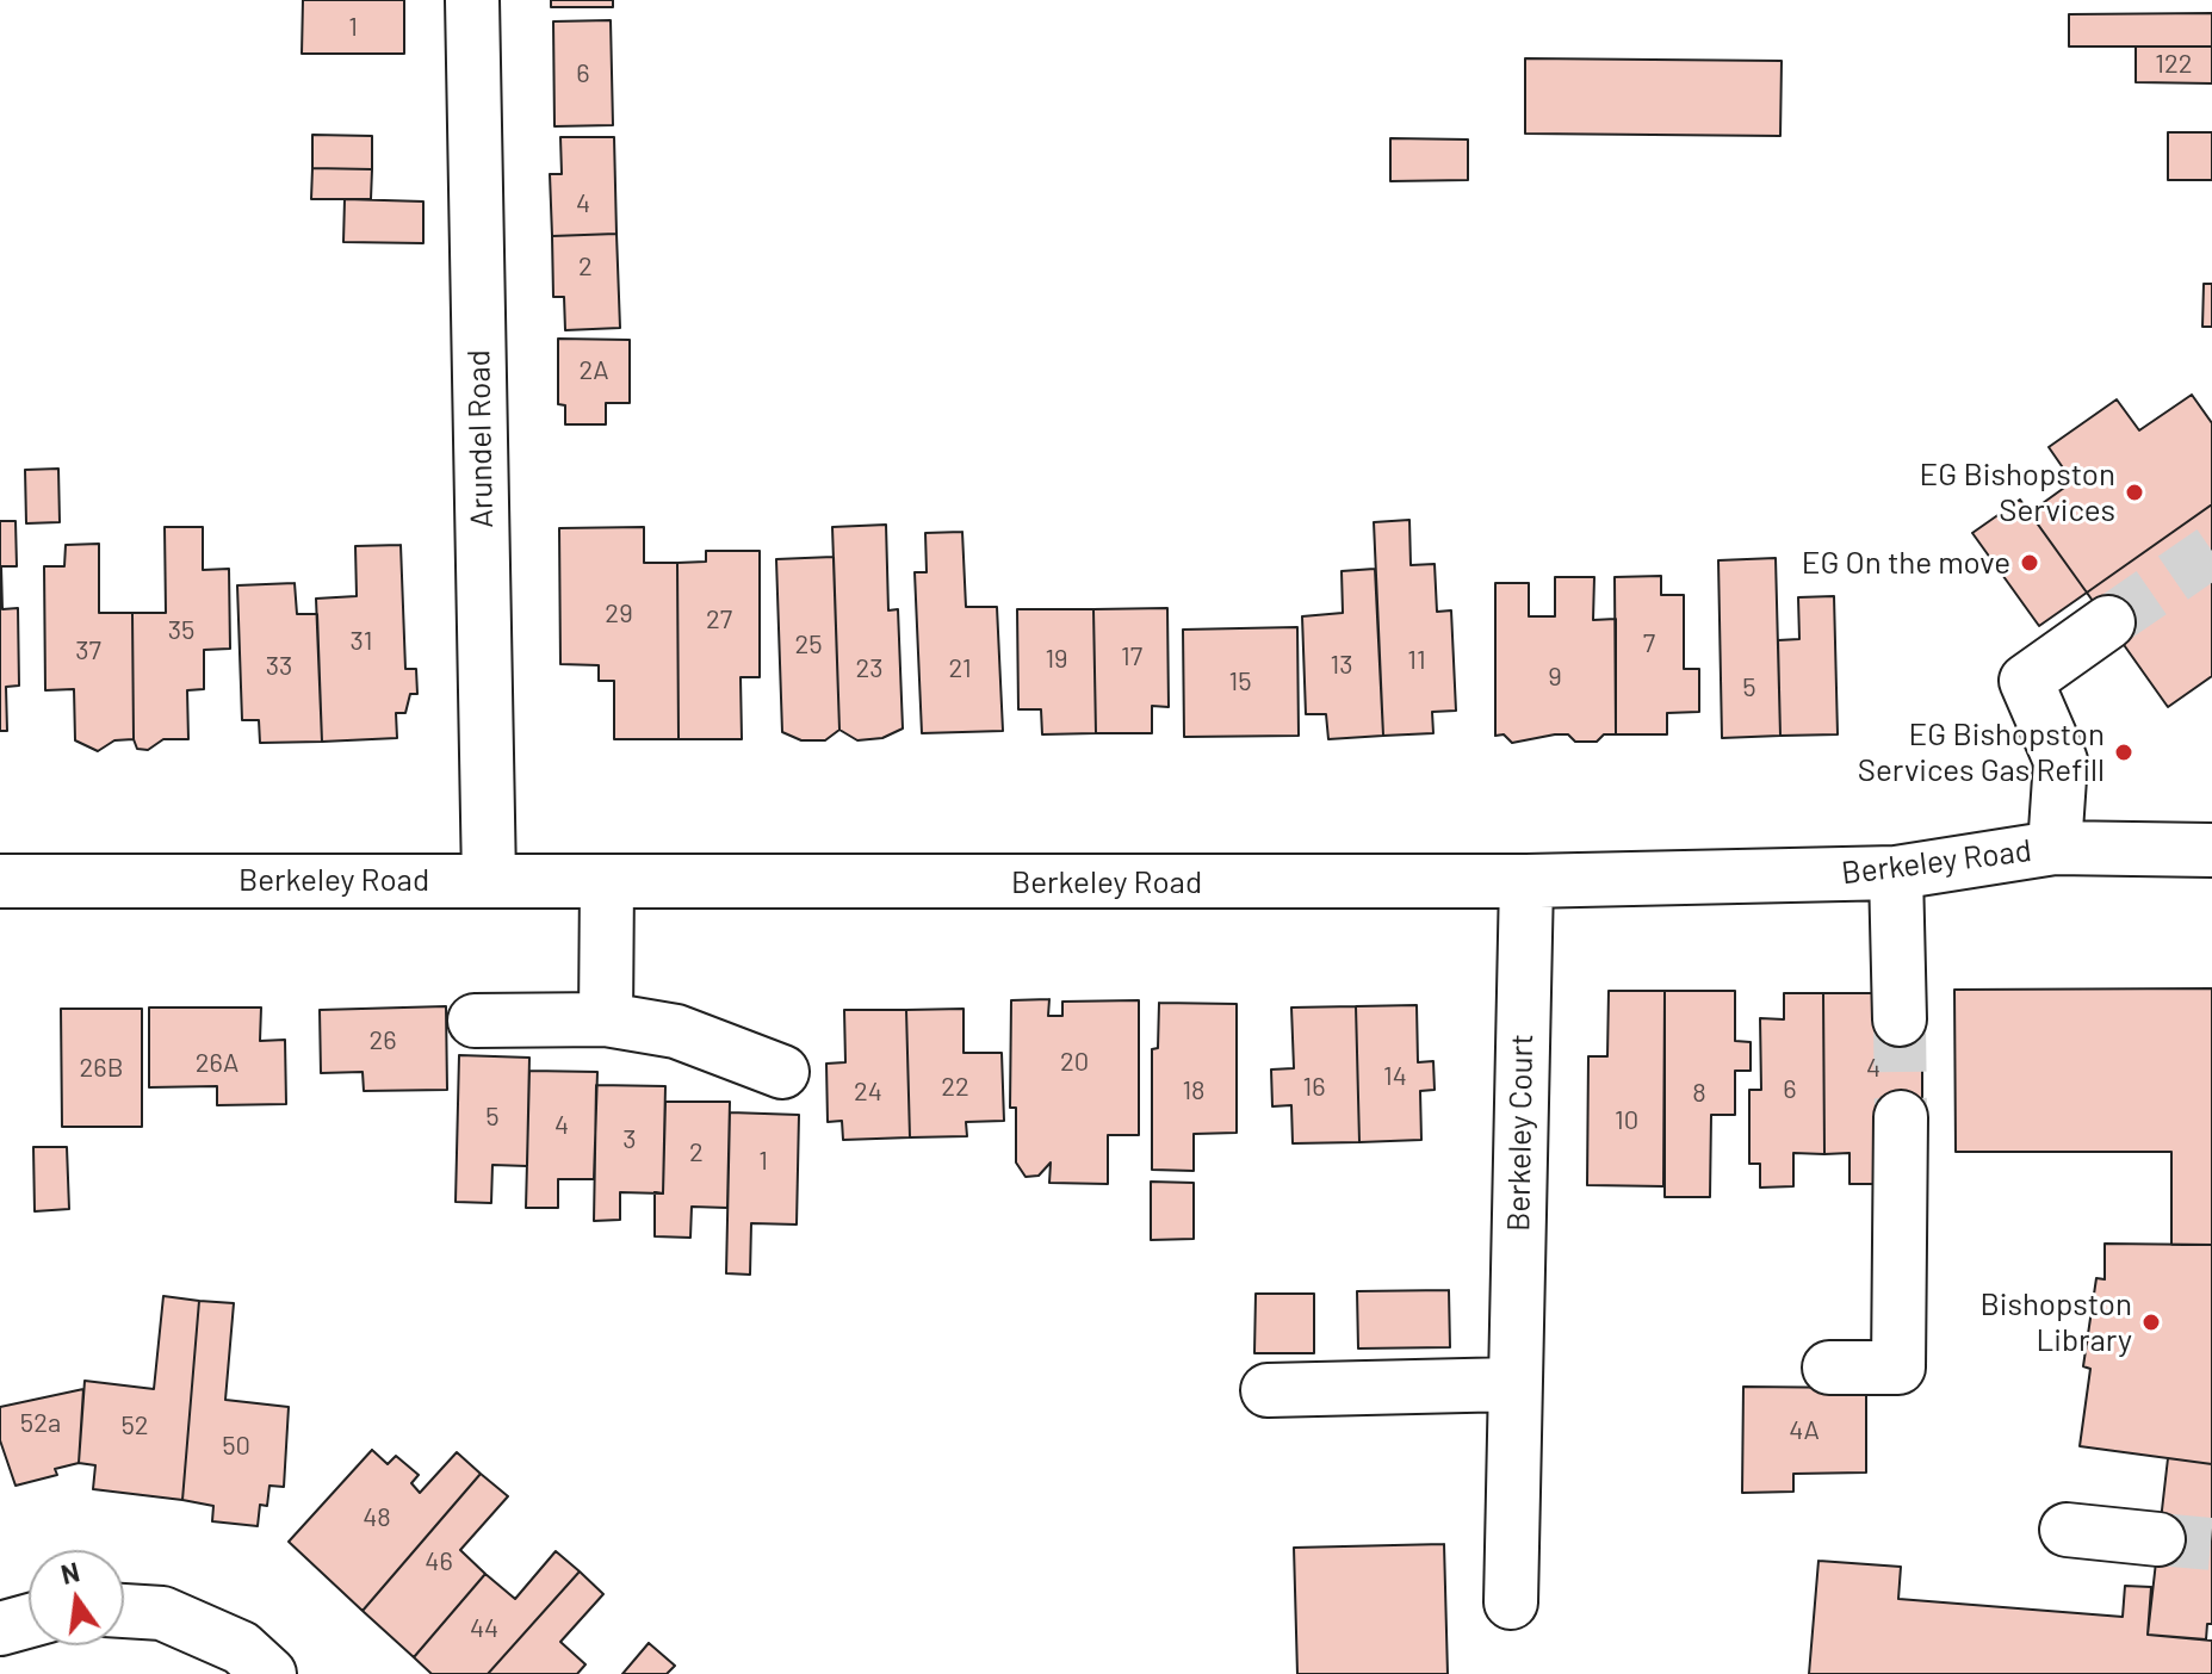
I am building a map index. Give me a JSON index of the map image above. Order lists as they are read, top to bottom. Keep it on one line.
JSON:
{"streets":{"street":["Arundel Road","Berkeley Road","Berkeley Court"]},"crossings":[["Arundel Road","Berkeley Road"],["Berkeley Road","Berkeley Court"]],"places":["EG Bishopston Services","EG On the move","EG Bishopston Services Gas Refill","Bishopston Library"],"house_numbers":["1","122","6","4","2","2A","29","27","35","31","7","25","37","17","19","11","13","33","23","21","9","15","5","26","20","26A","26B","4","14","22","16","6","18","24","8","5","10","4","3","2","1","52a","52","4A","50","48","46","44"],"north":"top"}
